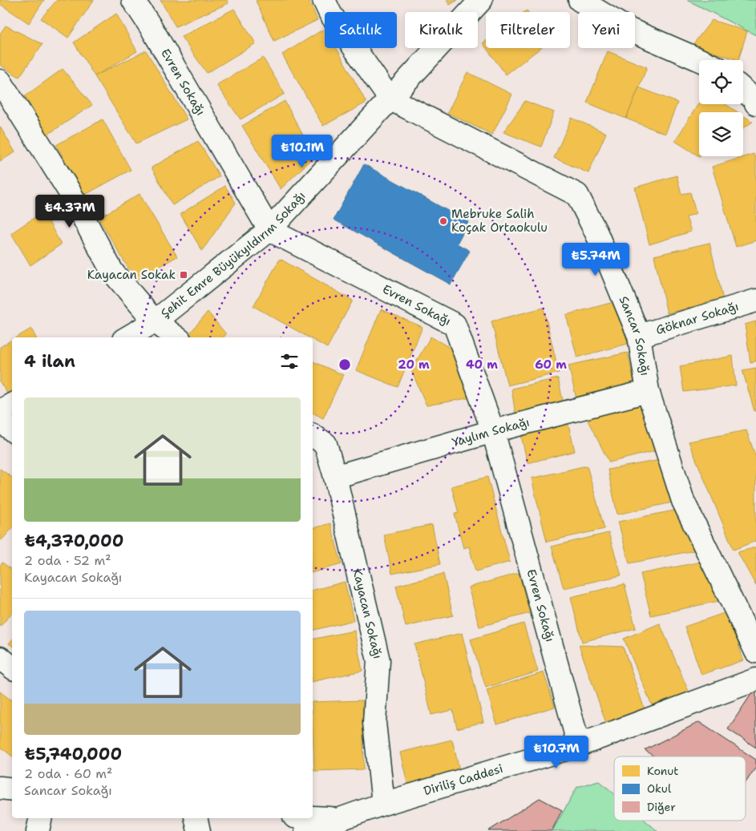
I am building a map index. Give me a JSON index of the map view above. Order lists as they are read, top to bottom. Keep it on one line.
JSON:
{"streets":{"street":["Evren Sokağı","Şehit Emre Büyükyıldırım Sokağı","Göknar Sokağı","Sancar Sokağı","Yaylım Sokağı","Kayacan Sokağı","Diriliş Caddesi"]},"crossings":[["Evren Sokağı","Şehit Emre Büyükyıldırım Sokağı"],["Evren Sokağı","Yaylım Sokağı"],["Evren Sokağı","Diriliş Caddesi"],["Şehit Emre Büyükyıldırım Sokağı","Sancar Sokağı"],["Göknar Sokağı","Sancar Sokağı"],["Sancar Sokağı","Yaylım Sokağı"],["Yaylım Sokağı","Kayacan Sokağı"],["Kayacan Sokağı","Diriliş Caddesi"]],"places":{"other":["Mebruke Salih Koçak Ortaokulu"],"transit":["Kayacan Sokak"]},"legend":["Konut","Okul","Diğer"],"page":{"chip":["Satılık","Kiralık","Filtreler","Yeni"],"price":["₺10.1M","₺4.37M","₺5.74M","₺10.7M"],"heading":"4 ilan","list":[{"name":"₺4,370,000","note":"2 oda · 52 m² · Kayacan Sokağı"},{"name":"₺5,740,000","note":"2 oda · 60 m² · Sancar Sokağı"}]},"rings":["20 m","40 m","60 m"]}
